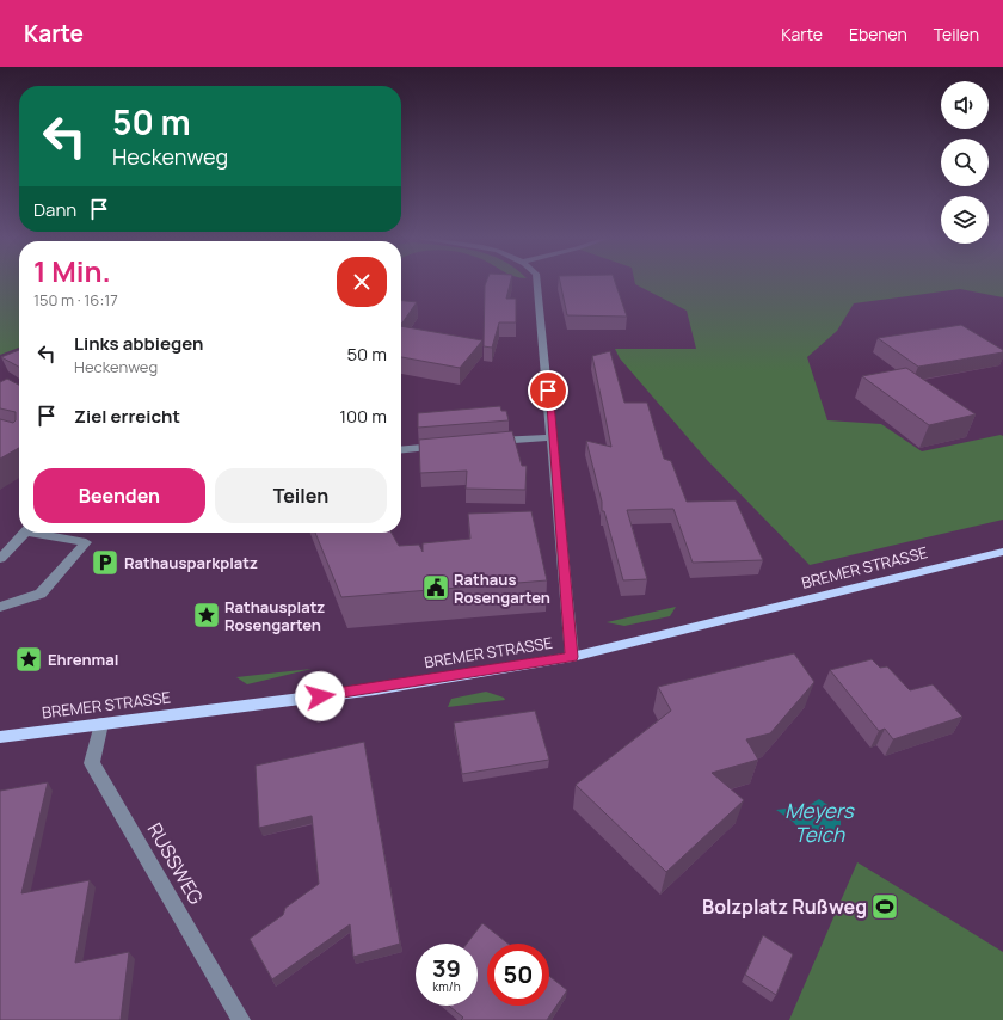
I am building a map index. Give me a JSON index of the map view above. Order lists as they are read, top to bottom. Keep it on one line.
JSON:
{"streets":{"main road":["BREMER STRASSE"],"street":["RUSSWEG"]},"crossings":[["BREMER STRASSE","RUSSWEG"]],"water":["Meyers Teich"],"places":{"parking":["Rathausparkplatz"],"public building":["Rathaus Rosengarten"],"place":["Rathausplatz Rosengarten","Ehrenmal"],"sports":["Bolzplatz Rußweg"]},"page":{"header":"Karte","nav":["Karte","Ebenen","Teilen"],"turn":["50 m","Heckenweg"],"then":"Dann","heading":["1 Min.","150 m · 16:17"],"list":[{"name":"Links abbiegen","note":"Heckenweg","value":"50 m"},{"name":"Ziel erreicht","value":"100 m"}],"buttons":["Beenden","Teilen"],"speed":"39 km/h","limit":"50"}}
